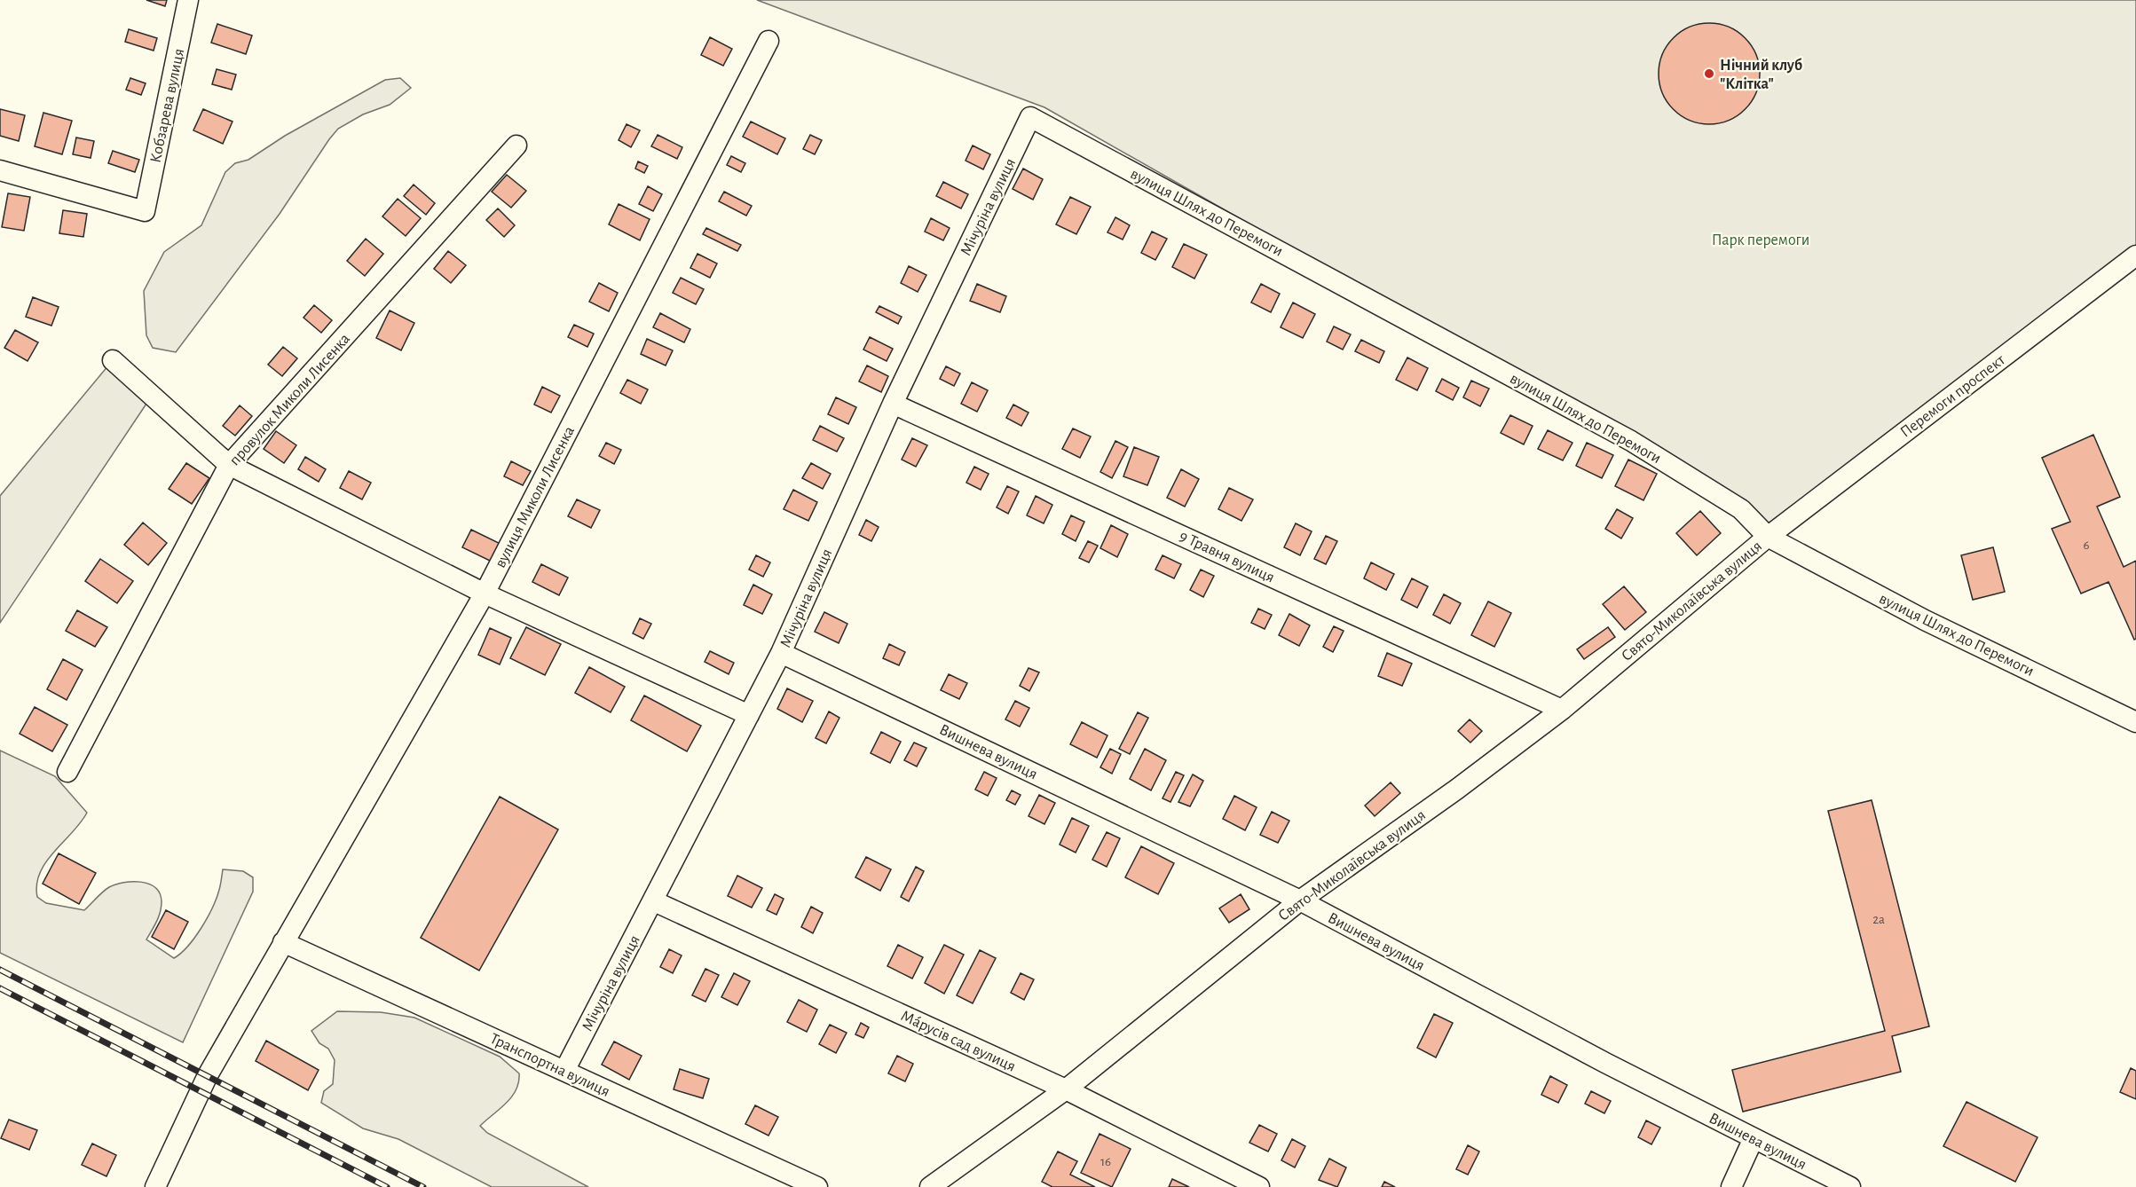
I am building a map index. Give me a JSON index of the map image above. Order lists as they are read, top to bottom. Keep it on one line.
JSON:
{"streets":{"street":["Кобзарева вулиця","Мічуріна вулиця","вулиця Шлях до Перемоги","Перемоги проспект","провулок Миколи Лисенка","вулиця Миколи Лисенка","9 Травня вулиця","Свято-Миколаївська вулиця","Вишнева вулиця","Мáрусів сад вулиця","Транспортна вулиця"]},"crossings":[["Мічуріна вулиця","вулиця Шлях до Перемоги"],["Мічуріна вулиця","9 Травня вулиця"],["Мічуріна вулиця","Вишнева вулиця"],["Мічуріна вулиця","Мáрусів сад вулиця"],["Мічуріна вулиця","Транспортна вулиця"],["вулиця Шлях до Перемоги","Перемоги проспект"],["вулиця Шлях до Перемоги","Свято-Миколаївська вулиця"],["Перемоги проспект","Свято-Миколаївська вулиця"],["вулиця Миколи Лисенка","Транспортна вулиця"],["9 Травня вулиця","Свято-Миколаївська вулиця"],["Свято-Миколаївська вулиця","Вишнева вулиця"],["Свято-Миколаївська вулиця","Мáрусів сад вулиця"]],"parks":["Парк перемоги"],"places":["Нічний клуб \"Клітка\""],"house_numbers":["6","2а","16"]}
